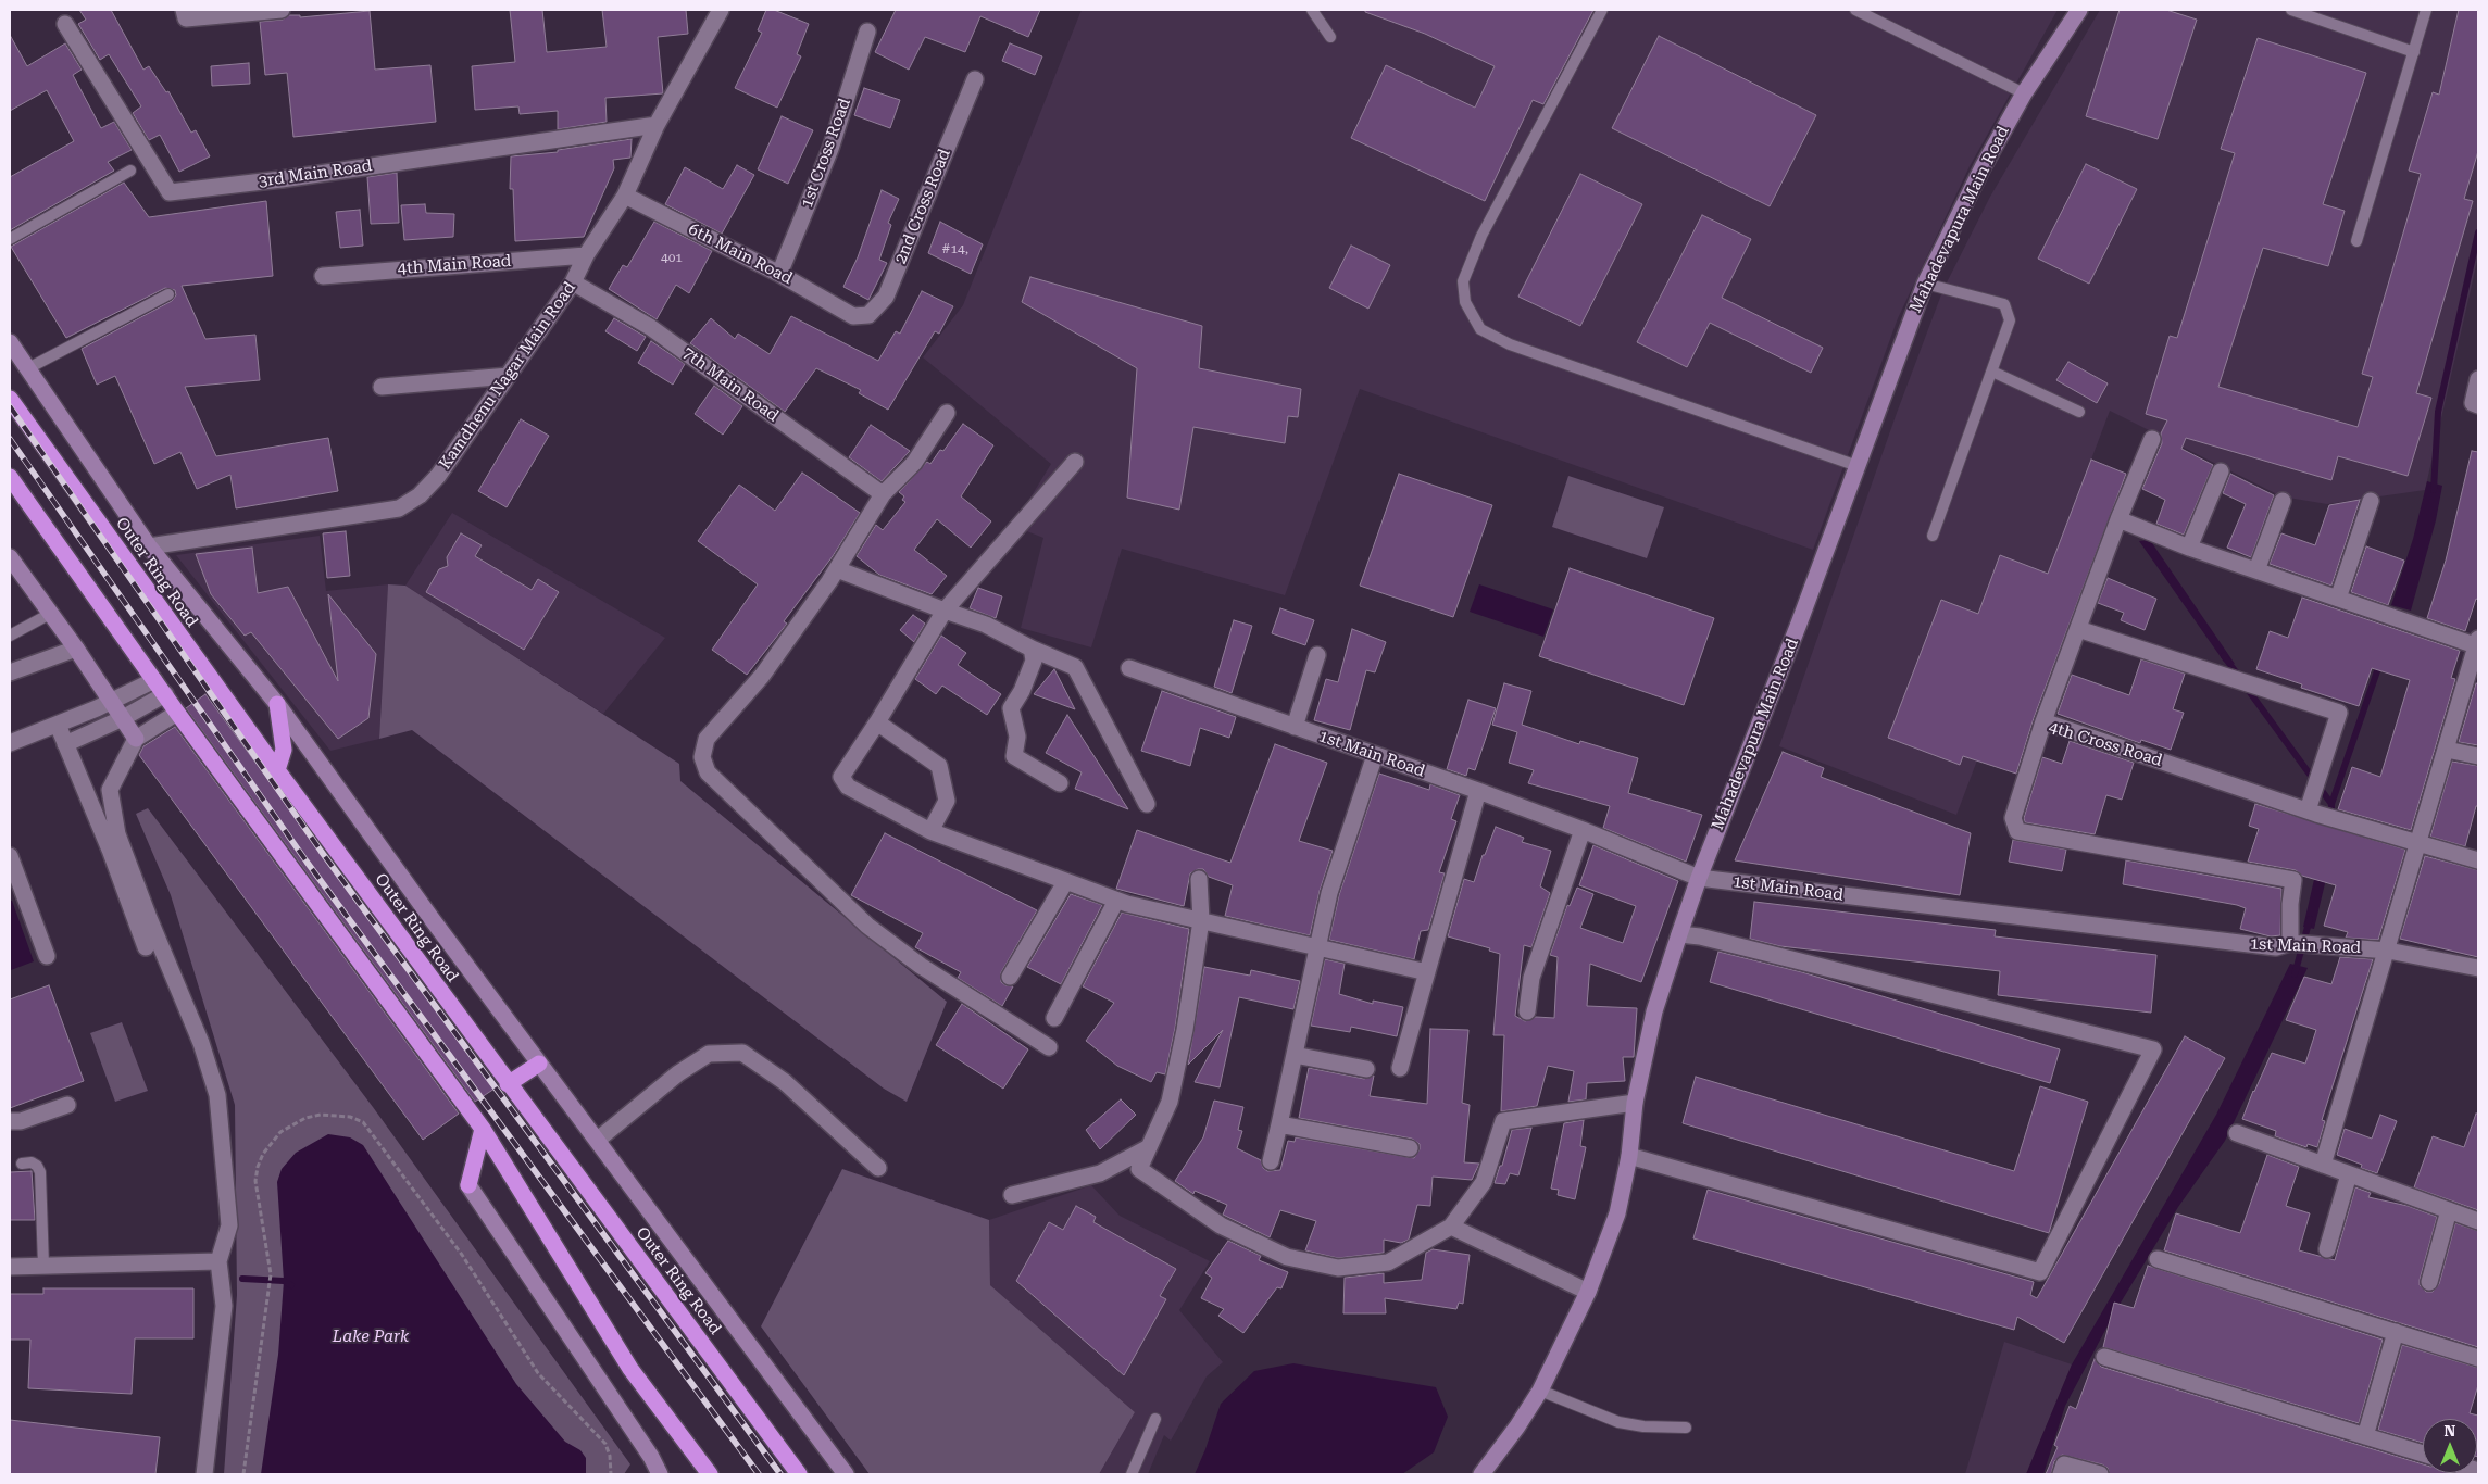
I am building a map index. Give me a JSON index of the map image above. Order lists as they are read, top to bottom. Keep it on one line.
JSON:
{"streets":{"highway":["Outer Ring Road"],"street":["1st Cross Road","3rd Main Road","2nd Cross Road","Mahadevapura Main Road","6th Main Road","4th Main Road","Kamdhenu Nagar Main Road","7th Main Road","4th Cross Road","1st Main Road"]},"crossings":[["1st Cross Road","6th Main Road"],["3rd Main Road","Kamdhenu Nagar Main Road"],["2nd Cross Road","6th Main Road"],["Mahadevapura Main Road","1st Main Road"],["6th Main Road","Kamdhenu Nagar Main Road"],["4th Main Road","Kamdhenu Nagar Main Road"],["Kamdhenu Nagar Main Road","7th Main Road"],["4th Cross Road","1st Main Road"]],"parks":["Lake Park"],"house_numbers":["#14,","401"],"north":"top"}
